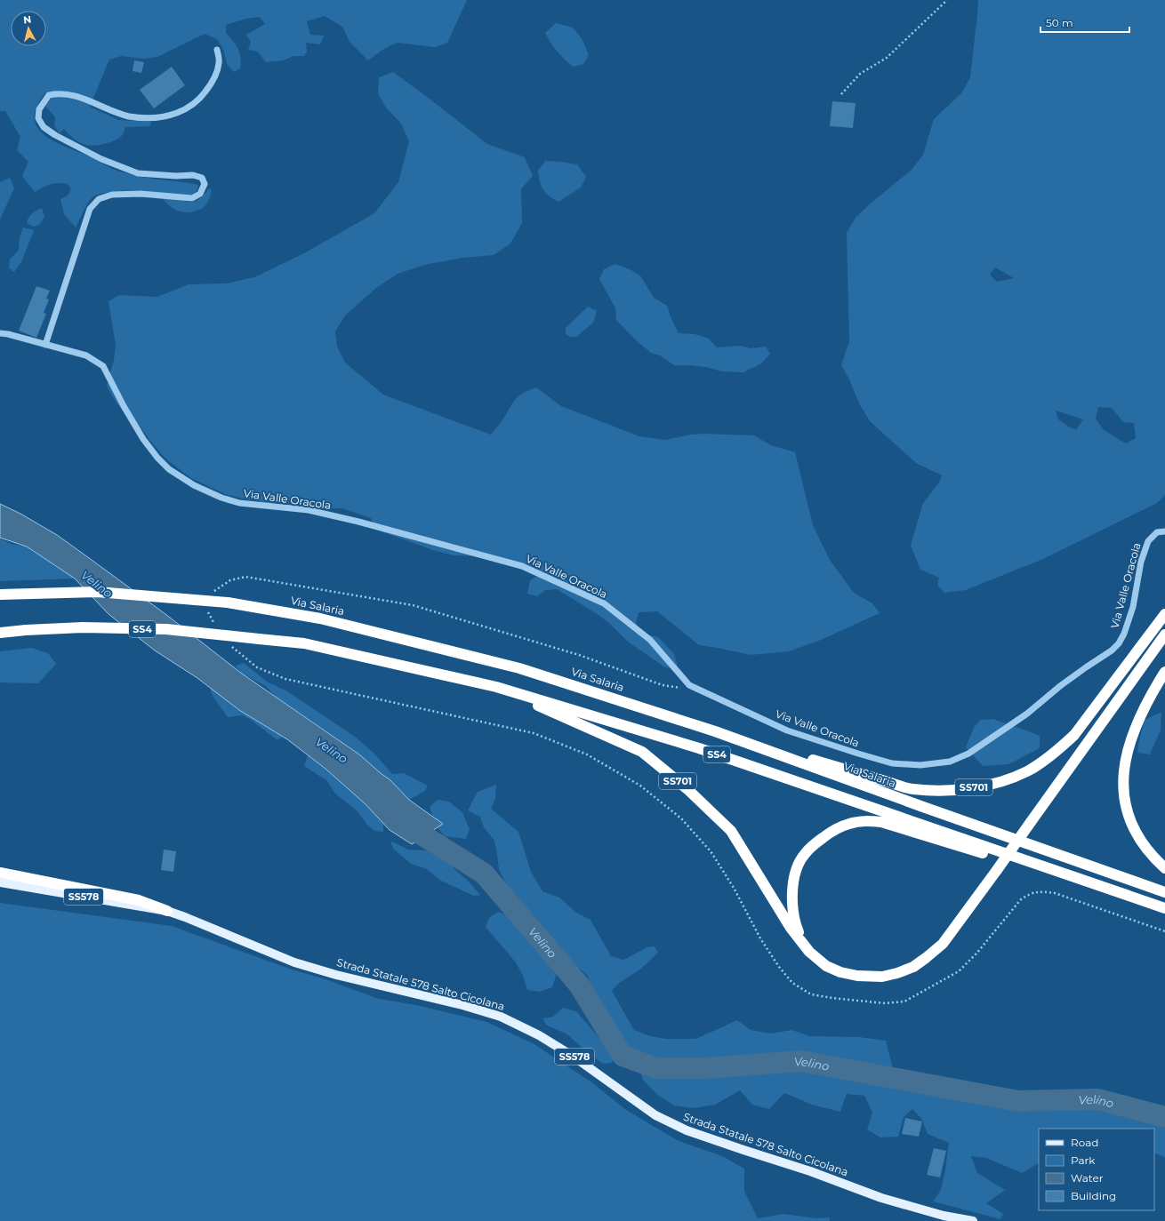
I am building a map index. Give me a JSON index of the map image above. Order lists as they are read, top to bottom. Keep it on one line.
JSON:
{"streets":{"highway":["Via Salaria","SS4","SS701"],"main road":["SS578","Strada Statale 578 Salto Cicolana"],"street":["Via Valle Oracola"]},"crossings":[["Via Salaria","SS701"],["SS4","SS701"]],"water":["Velino"],"legend":["Road","Park","Water","Building"],"scale_bar":"50 m","north":"top"}
